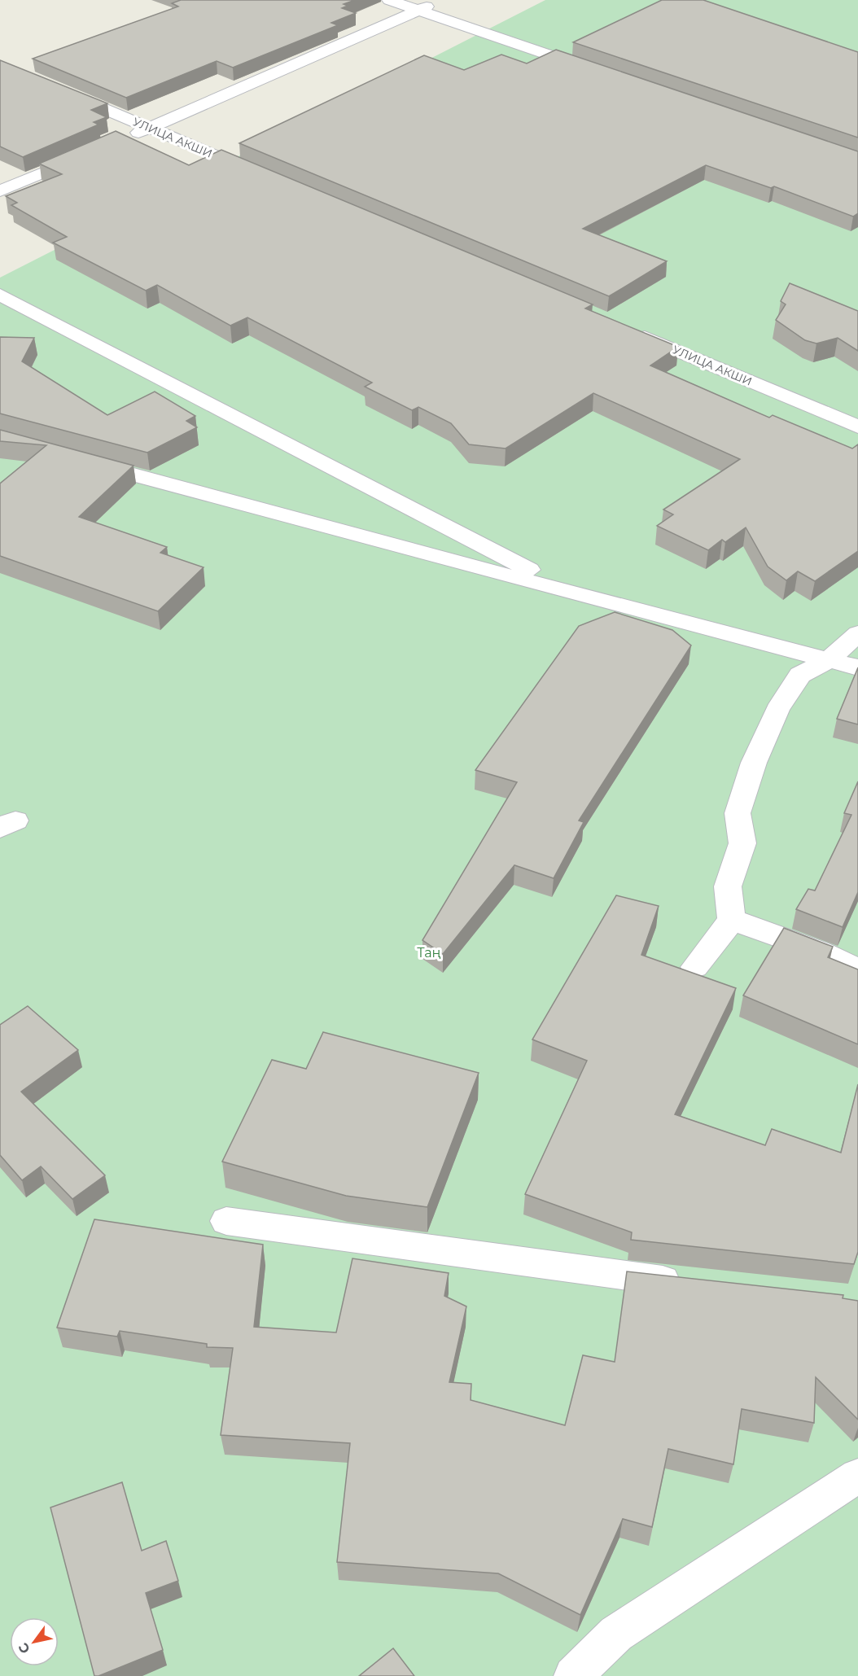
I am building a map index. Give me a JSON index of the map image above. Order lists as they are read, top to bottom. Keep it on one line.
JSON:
{"streets":{"street":["УЛИЦА АКШИ"]},"parks":["Таң"],"north":"bottom left"}
